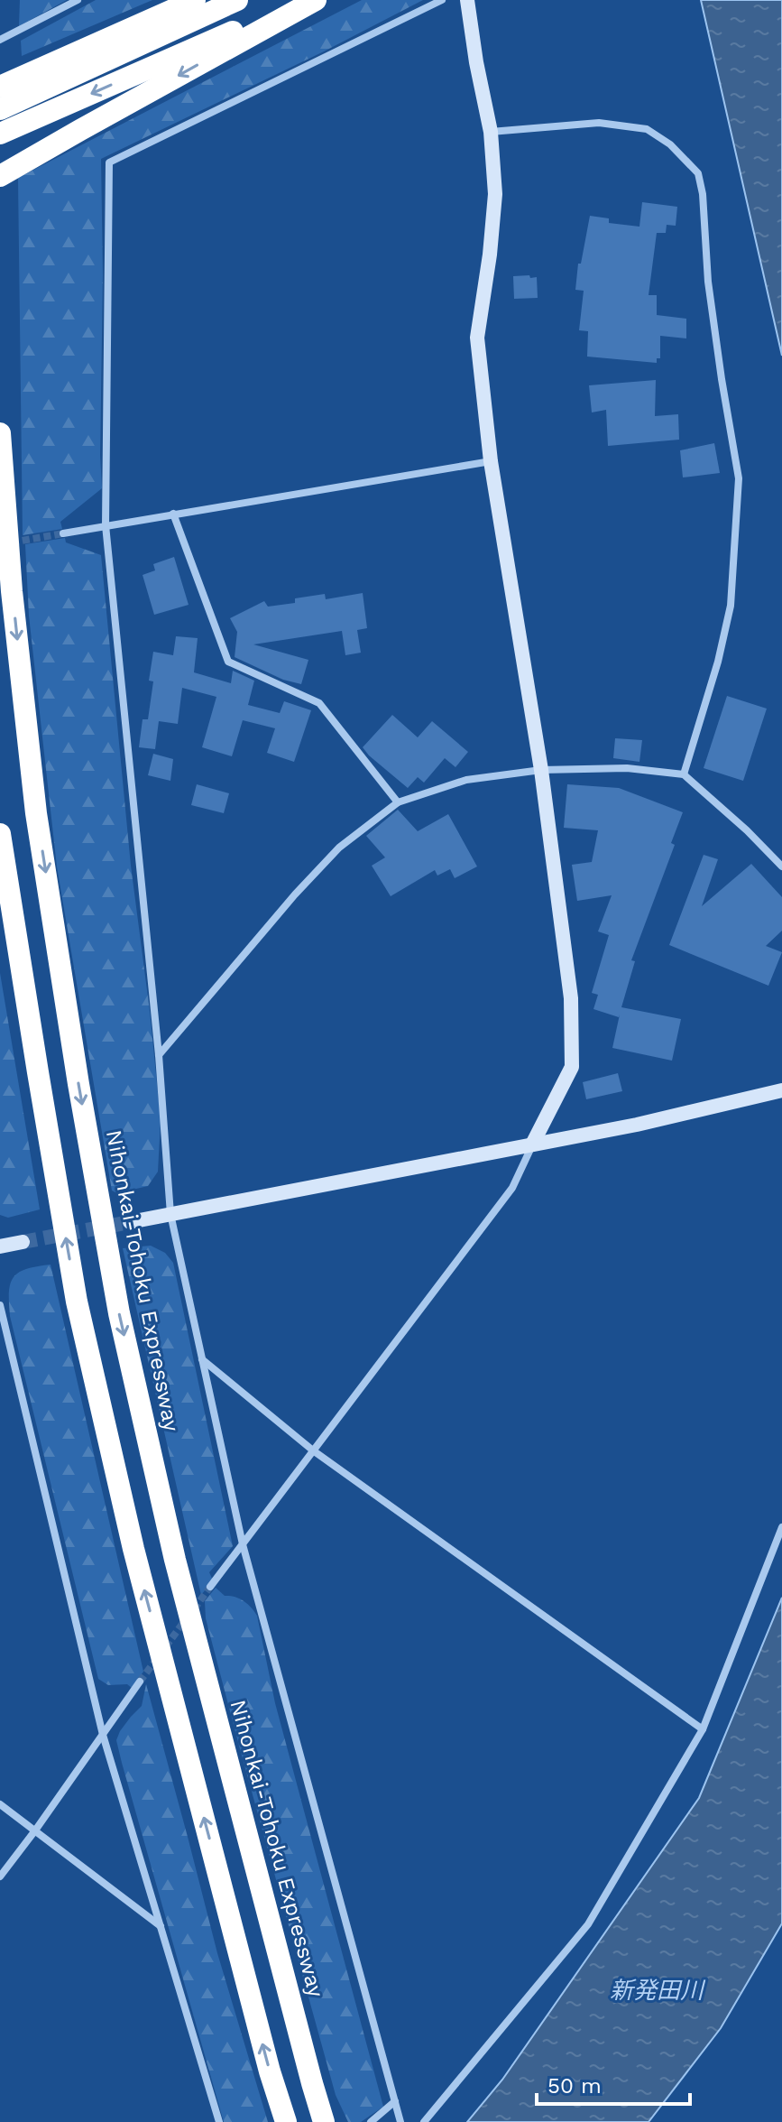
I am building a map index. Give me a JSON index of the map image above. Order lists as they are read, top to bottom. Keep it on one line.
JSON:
{"streets":{"highway":["Nihonkai-Tohoku Expressway"]},"water":["新発田川"],"scale_bar":"50 m"}
